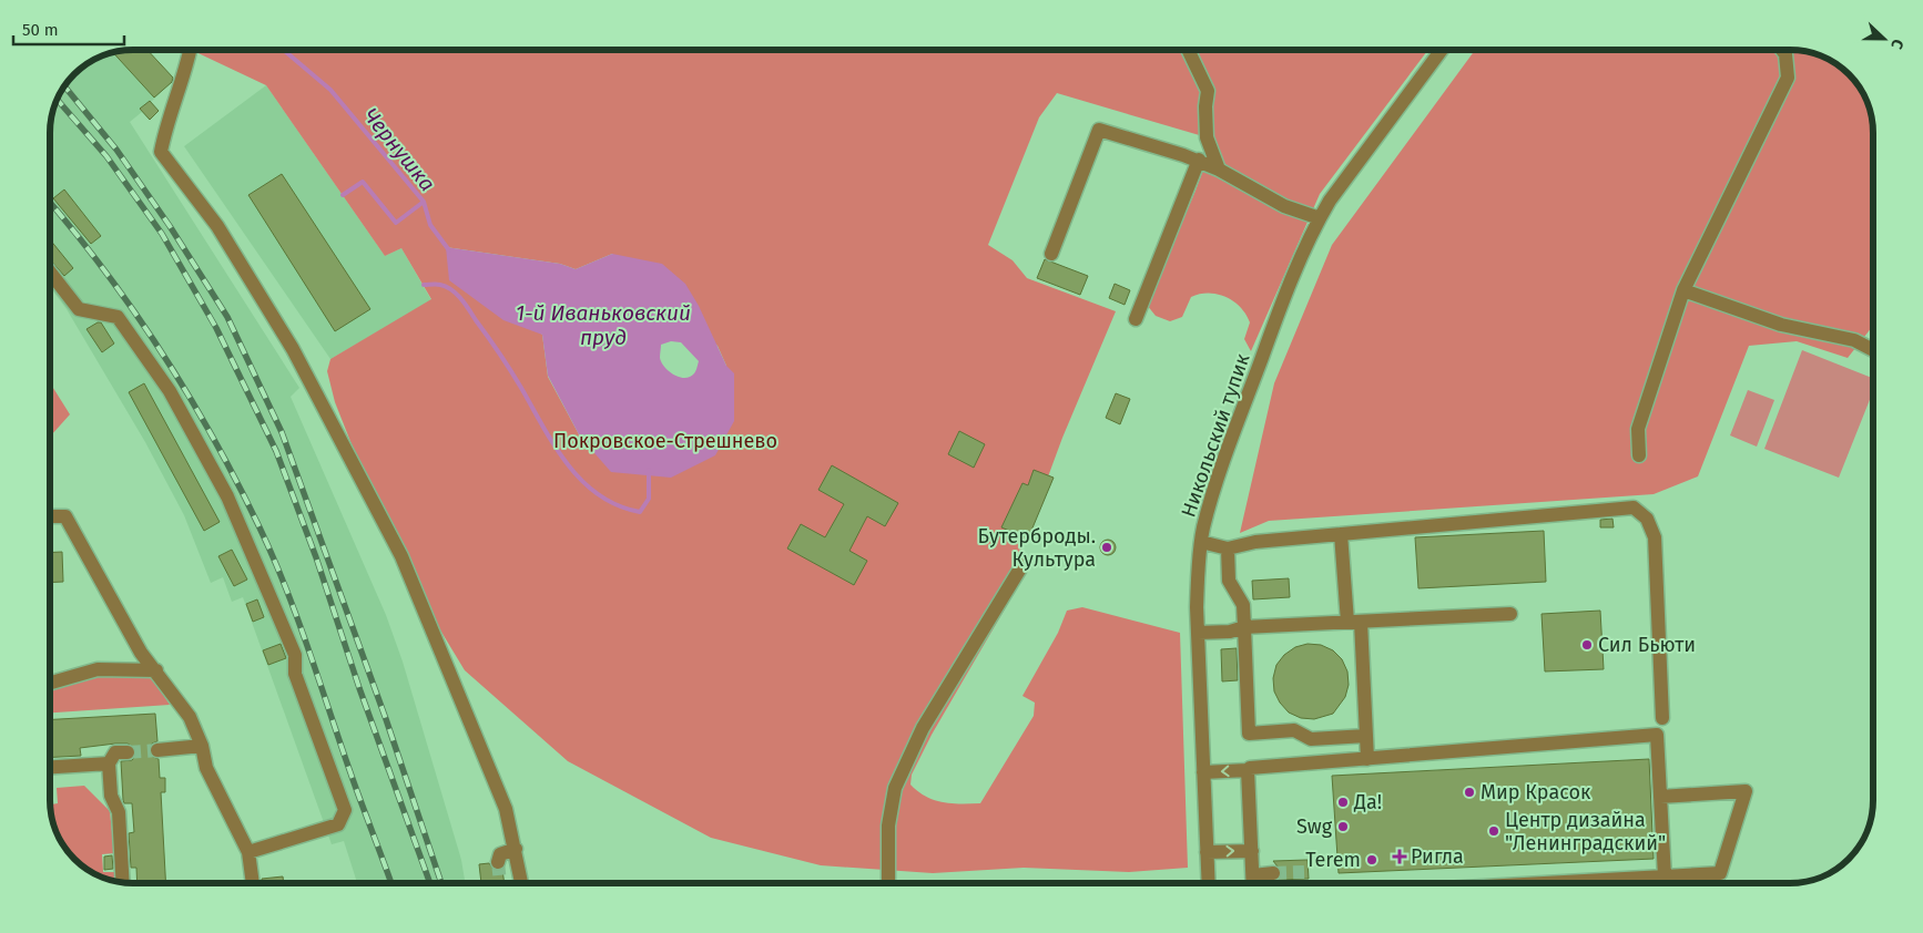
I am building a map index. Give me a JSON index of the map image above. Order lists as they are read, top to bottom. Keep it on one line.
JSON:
{"streets":{"street":["Никольский тупик"]},"water":["Чернушка","1-й Иваньковский пруд"],"parks":["Покровское-Стрешнево"],"places":{"other":["Бутерброды. Культура","Сил Бьюти","Мир Красок","Да!","Swg","Центр дизайна \"Ленинградский\"","Terem"],"health":["Ригла"]},"scale_bar":"50 m","north":"right"}
